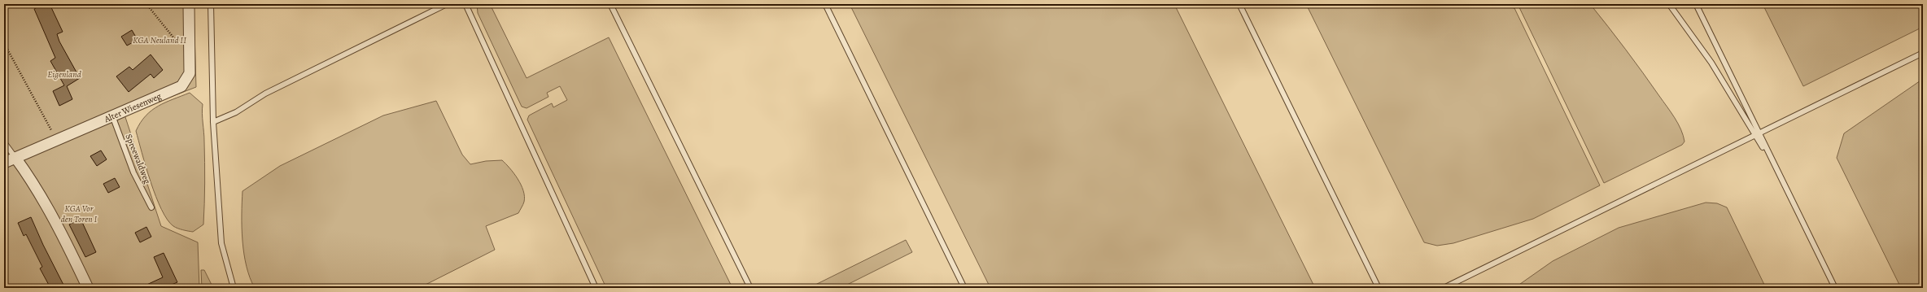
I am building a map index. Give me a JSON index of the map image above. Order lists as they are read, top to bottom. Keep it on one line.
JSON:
{"streets":{"street":["Alter Wiesenweg"],"lane":["Spreewaldweg"]},"crossings":[["Alter Wiesenweg","Spreewaldweg"]],"parks":["KGA Neuland II","Eigenland","KGA Vor den Toren I"]}
